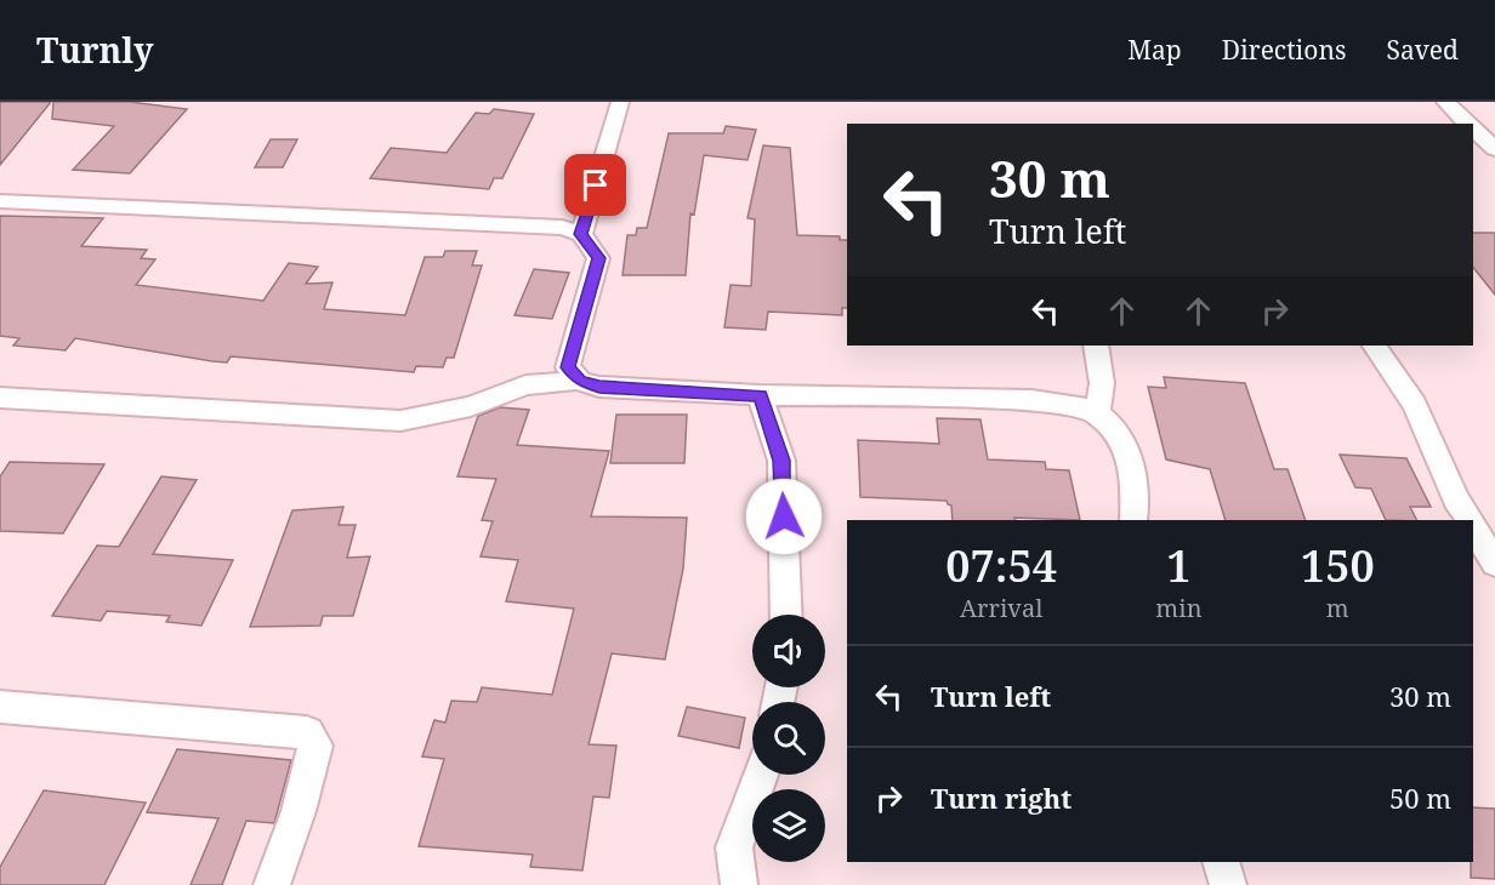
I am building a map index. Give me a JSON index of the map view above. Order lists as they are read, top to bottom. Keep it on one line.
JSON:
{"page":{"header":"Turnly","nav":["Map","Directions","Saved"],"turn":["30 m","Turn left"],"eta":["07:54","Arrival","1","min","150","m"],"list":[{"name":"Turn left","value":"30 m"},{"name":"Turn right","value":"50 m"}]}}
